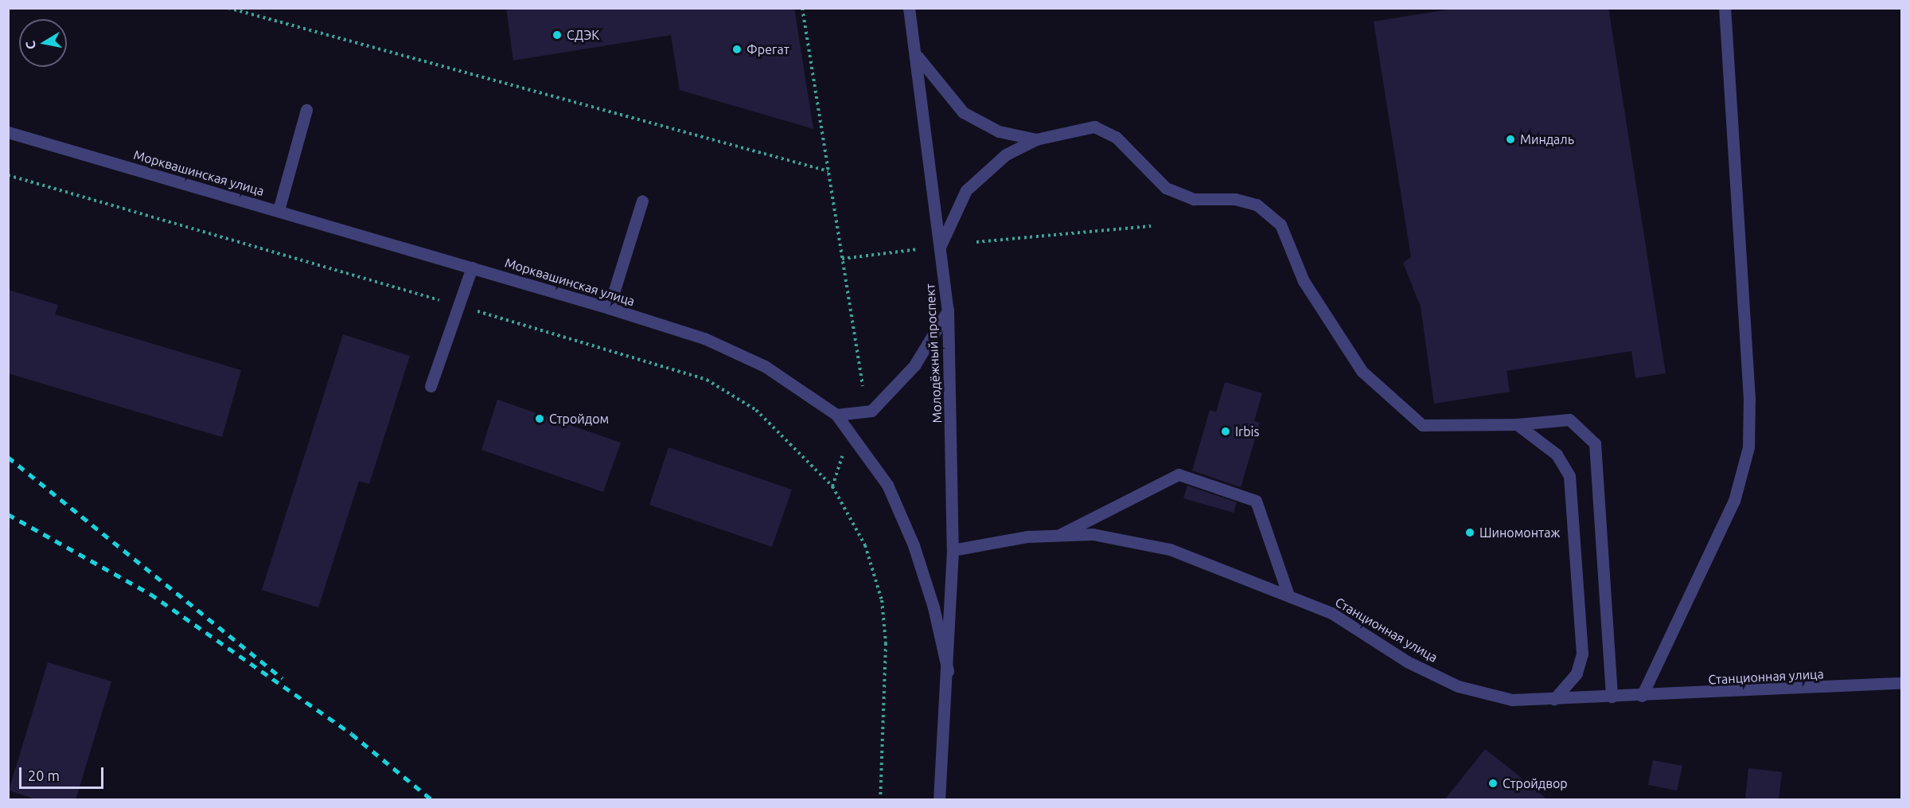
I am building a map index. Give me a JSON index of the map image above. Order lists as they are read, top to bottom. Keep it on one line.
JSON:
{"streets":{"street":["Морквашинская улица","Молодёжный проспект","Станционная улица"]},"crossings":[["Морквашинская улица","Молодёжный проспект"],["Молодёжный проспект","Станционная улица"]],"places":["СДЭК","Фрегат","Миндаль","Стройдом","Irbis","Шиномонтаж","Стройдвор"],"scale_bar":"20 m","north":"left"}
